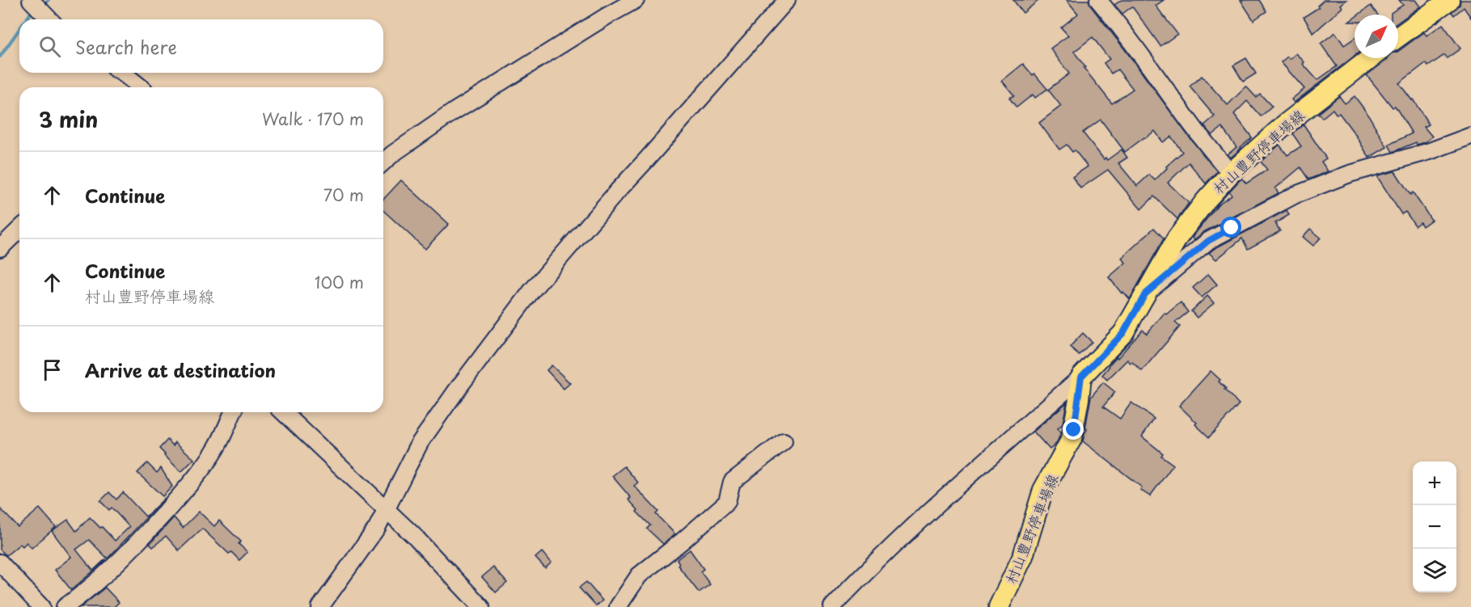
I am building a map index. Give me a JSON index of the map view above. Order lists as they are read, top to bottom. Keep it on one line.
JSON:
{"streets":{"main road":["村山豊野停車場線"]},"north":"top right","page":{"search":"Search here","heading":["3 min","Walk · 170 m"],"list":[["Continue","70 m"],["Continue","村山豊野停車場線","100 m"],"Arrive at destination"],"map_buttons":["+","−"]}}
